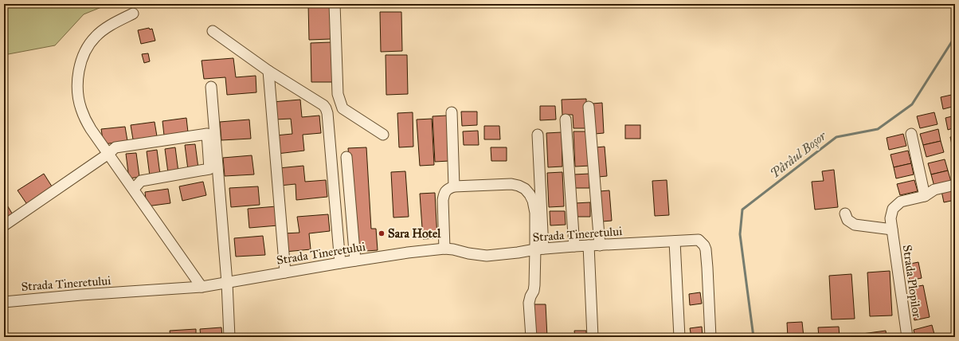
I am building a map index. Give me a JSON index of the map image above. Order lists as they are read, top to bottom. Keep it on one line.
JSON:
{"streets":{"street":["Strada Tineretului","Strada Plopilor"]},"water":["Pârâul Boșor"],"places":["Sara Hotel"]}
